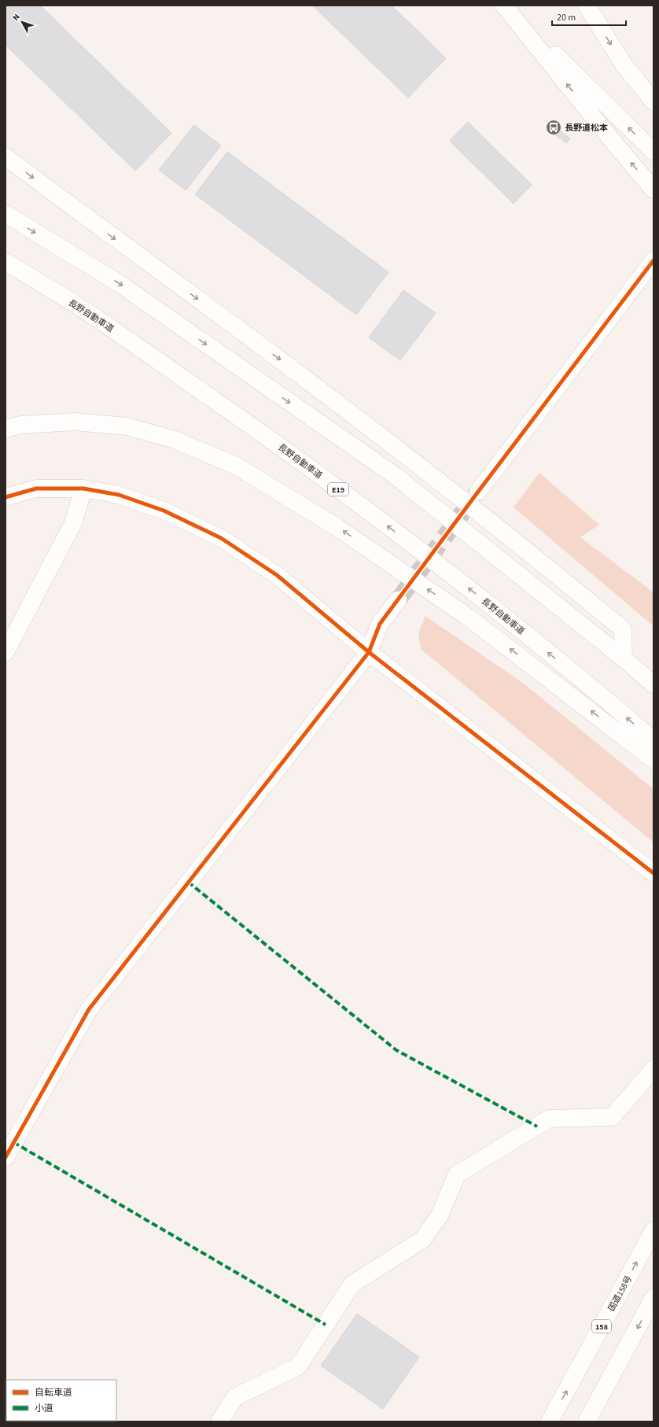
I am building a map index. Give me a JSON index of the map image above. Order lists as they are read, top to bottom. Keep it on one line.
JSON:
{"streets":{"main road":["長野自動車道","E19","国道158号","158"]},"places":{"bus stop":["長野道松本"]},"legend":["自転車道","小道"],"scale_bar":"20 m","north":"top left"}
